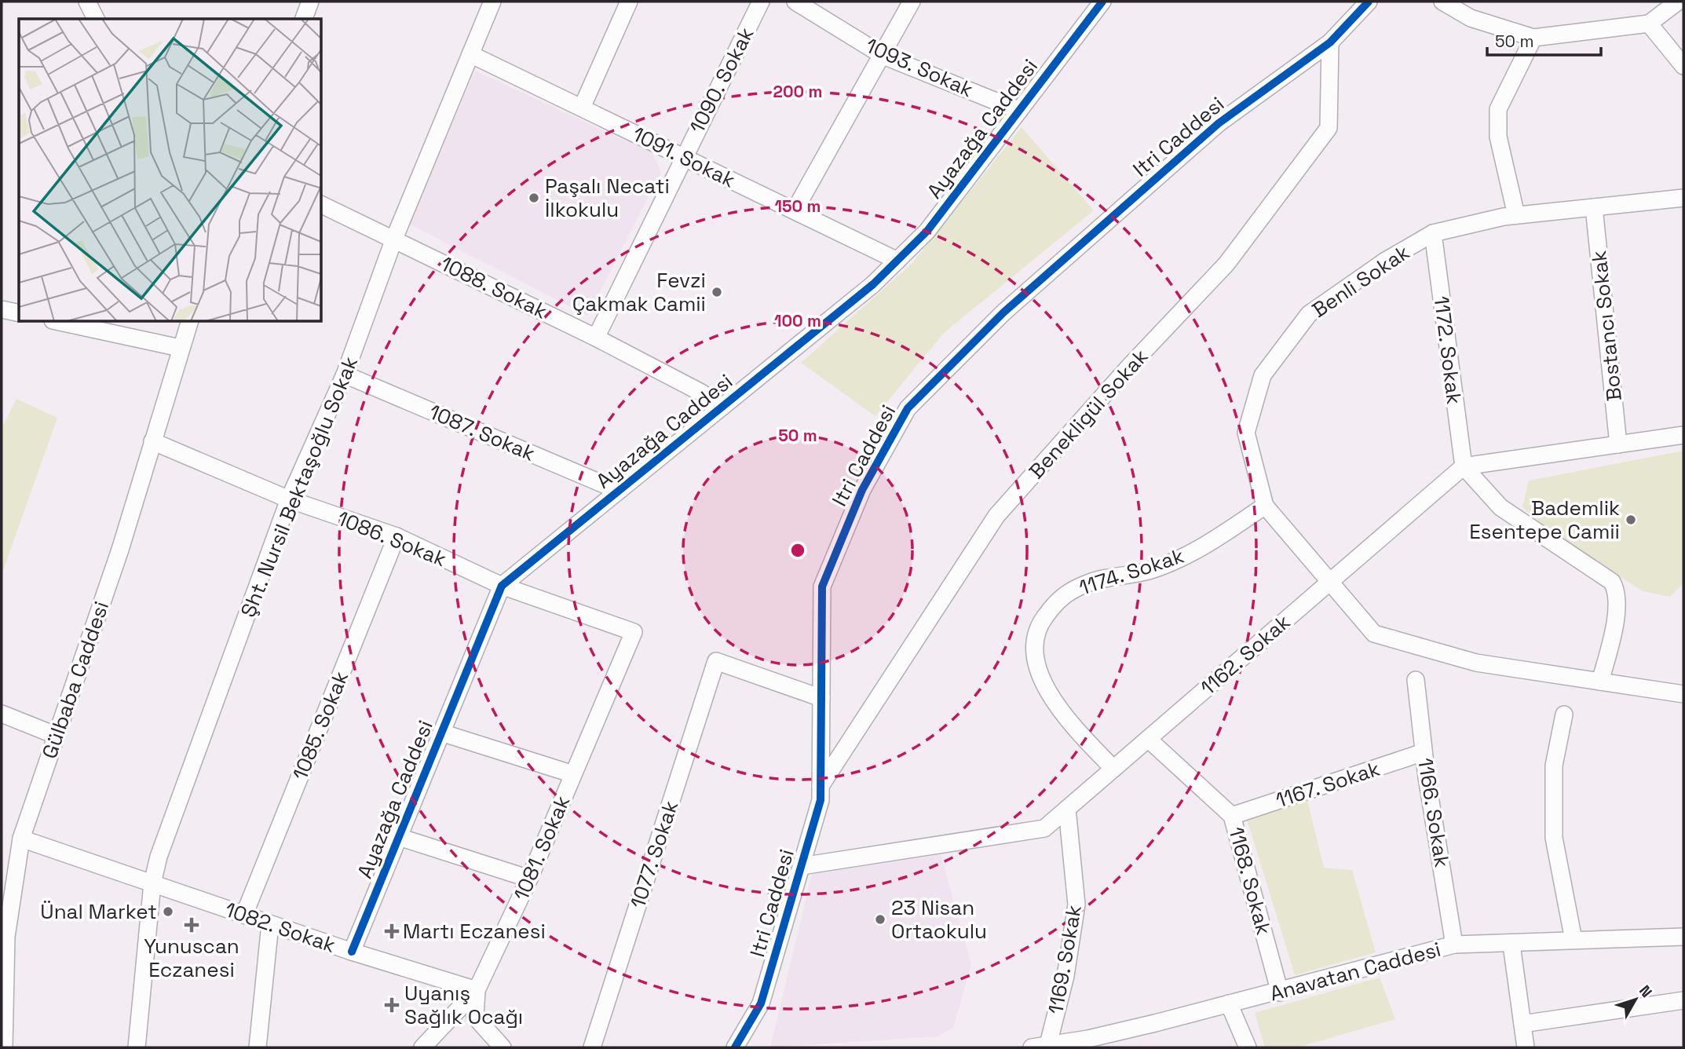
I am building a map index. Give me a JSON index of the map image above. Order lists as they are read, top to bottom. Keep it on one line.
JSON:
{"streets":{"street":["1093. Sokak","1090. Sokak","Ayazağa Caddesi","Itri Caddesi","1091. Sokak","Benli Sokak","1088. Sokak","Bostancı Sokak","1172. Sokak","Benekligül Sokak","1087. Sokak","Şht. Nursil Bektaşoğlu Sokak","1086. Sokak","1174. Sokak","1162. Sokak","Gülbaba Caddesi","1085. Sokak","1167. Sokak","1166. Sokak","1081. Sokak","1077. Sokak","1168. Sokak","1082. Sokak","1169. Sokak","Anavatan Caddesi"]},"crossings":[["1093. Sokak","Ayazağa Caddesi"],["1090. Sokak","1091. Sokak"],["1090. Sokak","1088. Sokak"],["Ayazağa Caddesi","1091. Sokak"],["Ayazağa Caddesi","1088. Sokak"],["Ayazağa Caddesi","1087. Sokak"],["Ayazağa Caddesi","1086. Sokak"],["Ayazağa Caddesi","1082. Sokak"],["Itri Caddesi","Benekligül Sokak"],["Itri Caddesi","1162. Sokak"],["Itri Caddesi","1077. Sokak"],["1091. Sokak","Şht. Nursil Bektaşoğlu Sokak"],["Benli Sokak","Bostancı Sokak"],["Benli Sokak","1172. Sokak"],["Benli Sokak","1174. Sokak"],["Benli Sokak","1162. Sokak"],["1088. Sokak","Şht. Nursil Bektaşoğlu Sokak"],["1172. Sokak","1162. Sokak"],["1087. Sokak","Şht. Nursil Bektaşoğlu Sokak"],["Şht. Nursil Bektaşoğlu Sokak","1086. Sokak"],["Şht. Nursil Bektaşoğlu Sokak","1082. Sokak"],["1086. Sokak","Gülbaba Caddesi"],["1086. Sokak","1085. Sokak"],["1086. Sokak","1081. Sokak"],["1174. Sokak","1162. Sokak"],["1162. Sokak","1168. Sokak"],["1162. Sokak","1169. Sokak"],["Gülbaba Caddesi","1082. Sokak"],["1085. Sokak","1082. Sokak"],["1167. Sokak","1166. Sokak"],["1167. Sokak","1168. Sokak"],["1166. Sokak","Anavatan Caddesi"],["1081. Sokak","1082. Sokak"],["1168. Sokak","Anavatan Caddesi"],["1169. Sokak","Anavatan Caddesi"]],"places":{"other":["Paşalı Necati İlkokulu","Fevzi Çakmak Camii","Bademlik Esentepe Camii","Ünal Market","23 Nisan Ortaokulu"],"health":["Yunuscan Eczanesi","Martı Eczanesi","Uyanış Sağlık Ocağı"]},"scale_bar":"50 m","north":"top right","rings":["200 m","150 m","100 m","50 m"]}
